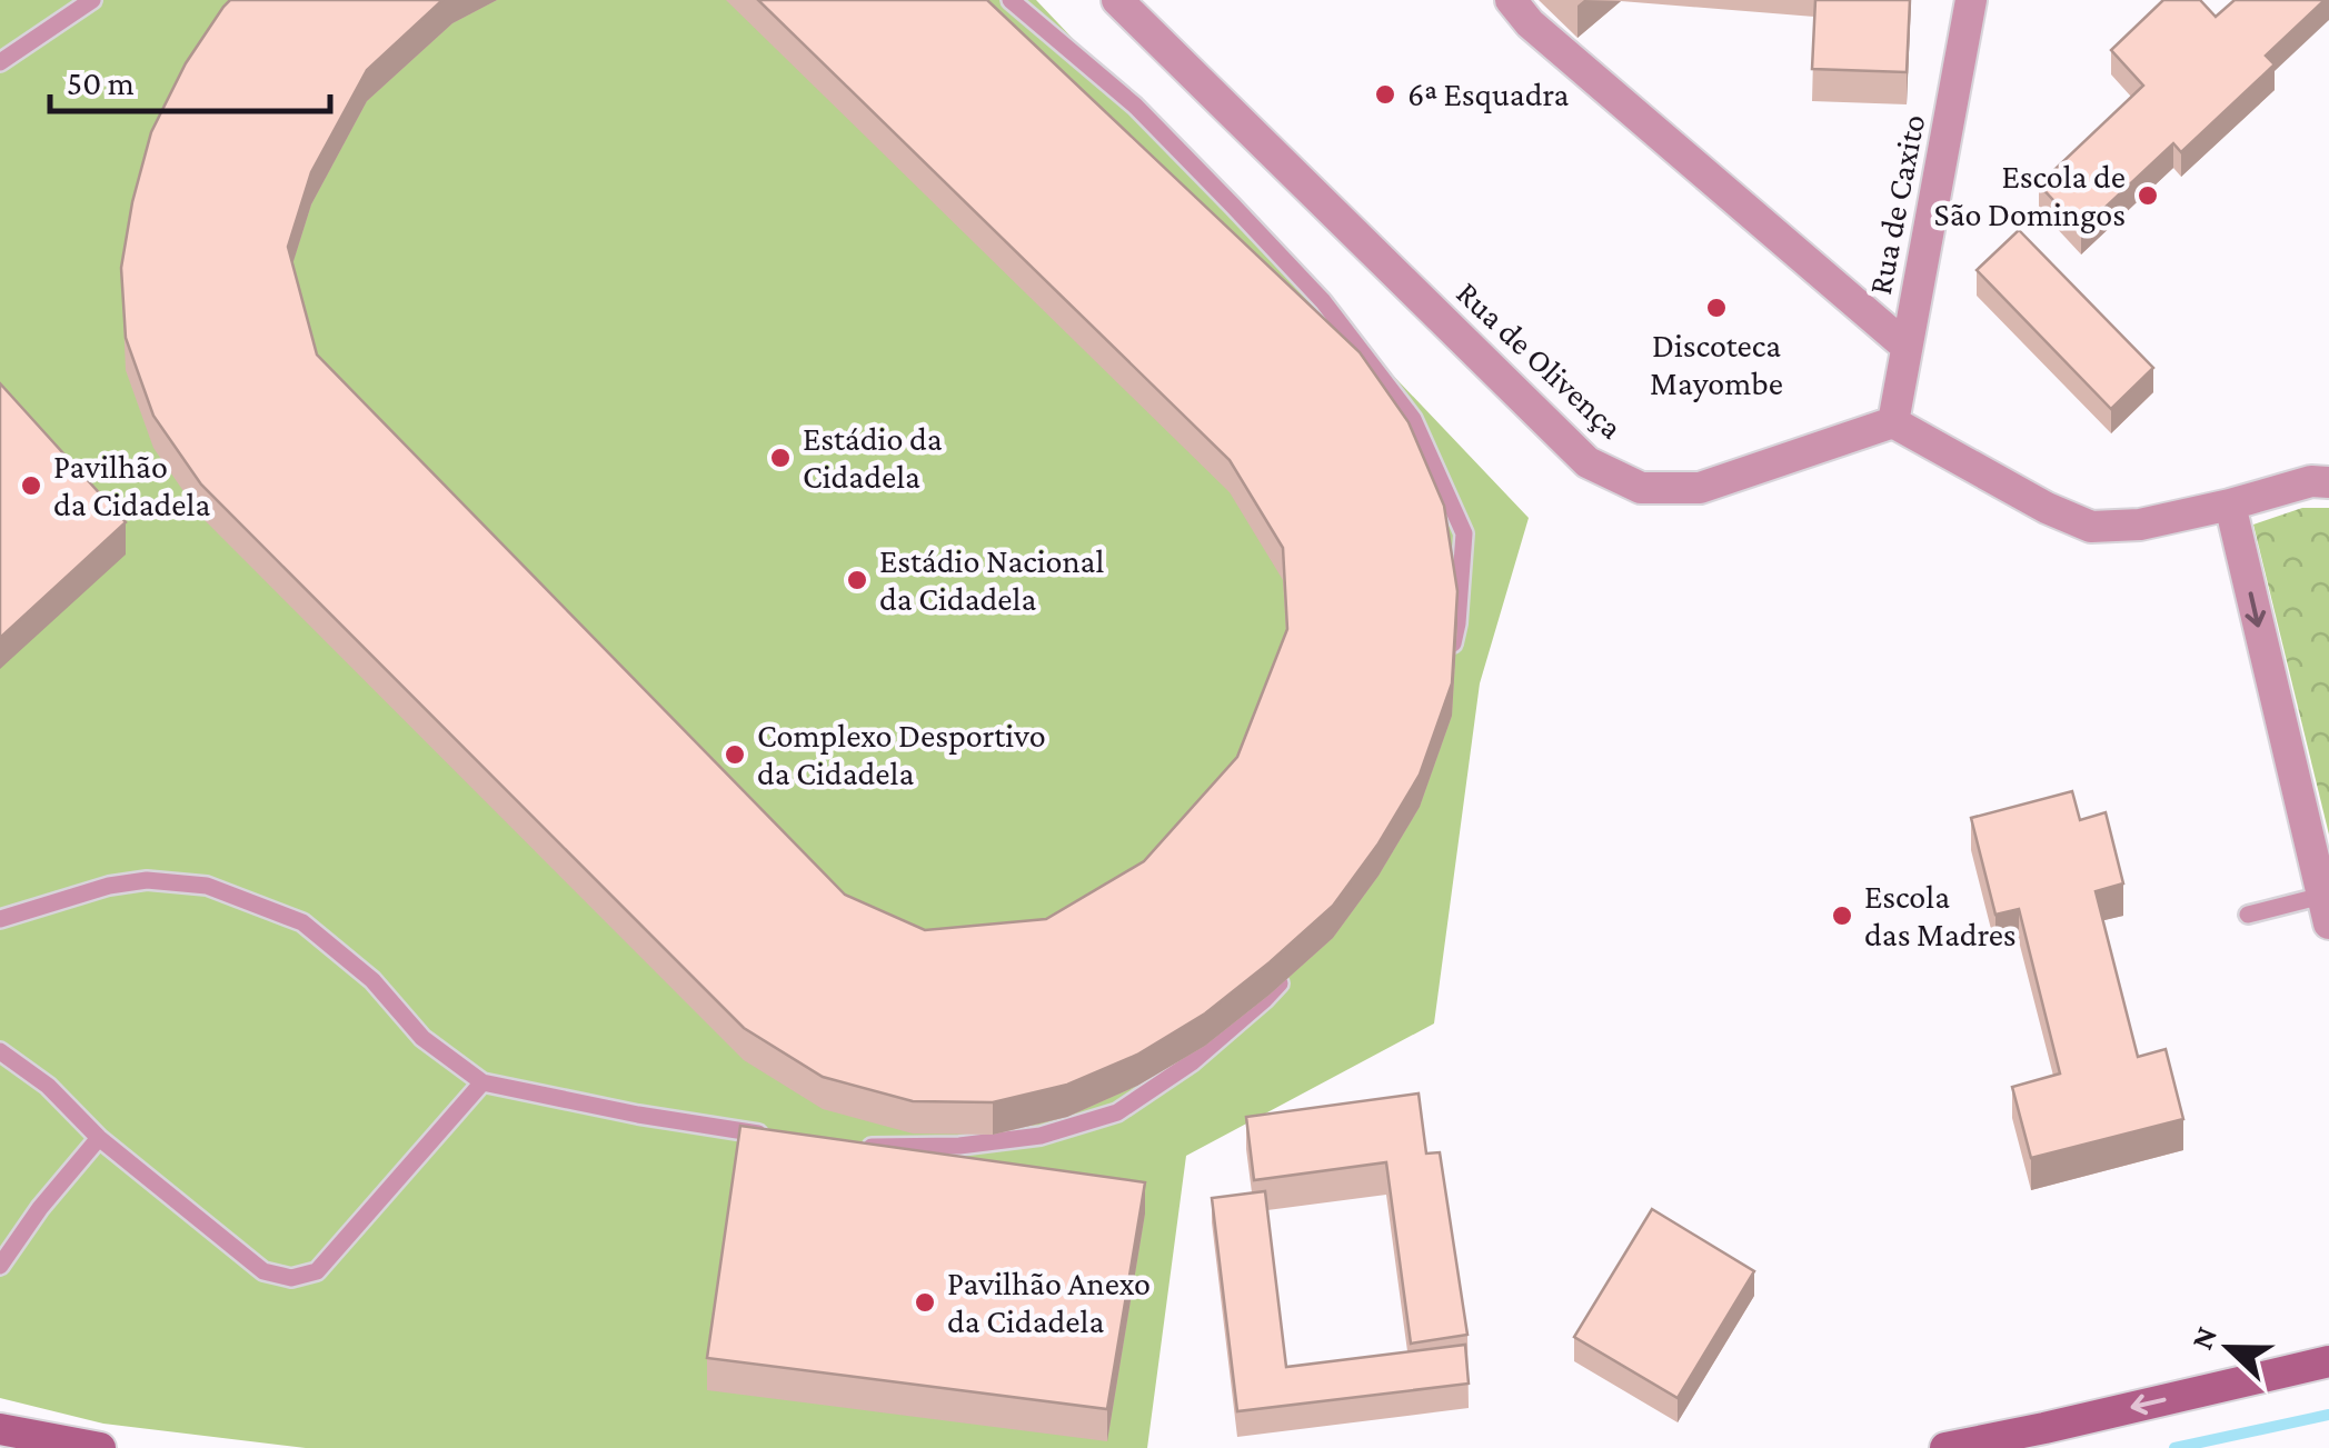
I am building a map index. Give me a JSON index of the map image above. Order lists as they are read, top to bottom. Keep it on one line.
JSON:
{"streets":{"street":["Rua de Caxito","Rua de Olivença"]},"crossings":[["Rua de Caxito","Rua de Olivença"]],"places":["6ª Esquadra","Escola de São Domingos","Discoteca Mayombe","Estádio da Cidadela","Pavilhão da Cidadela","Estádio Nacional da Cidadela","Complexo Desportivo da Cidadela","Escola das Madres","Pavilhão Anexo da Cidadela"],"scale_bar":"50 m","north":"left"}
